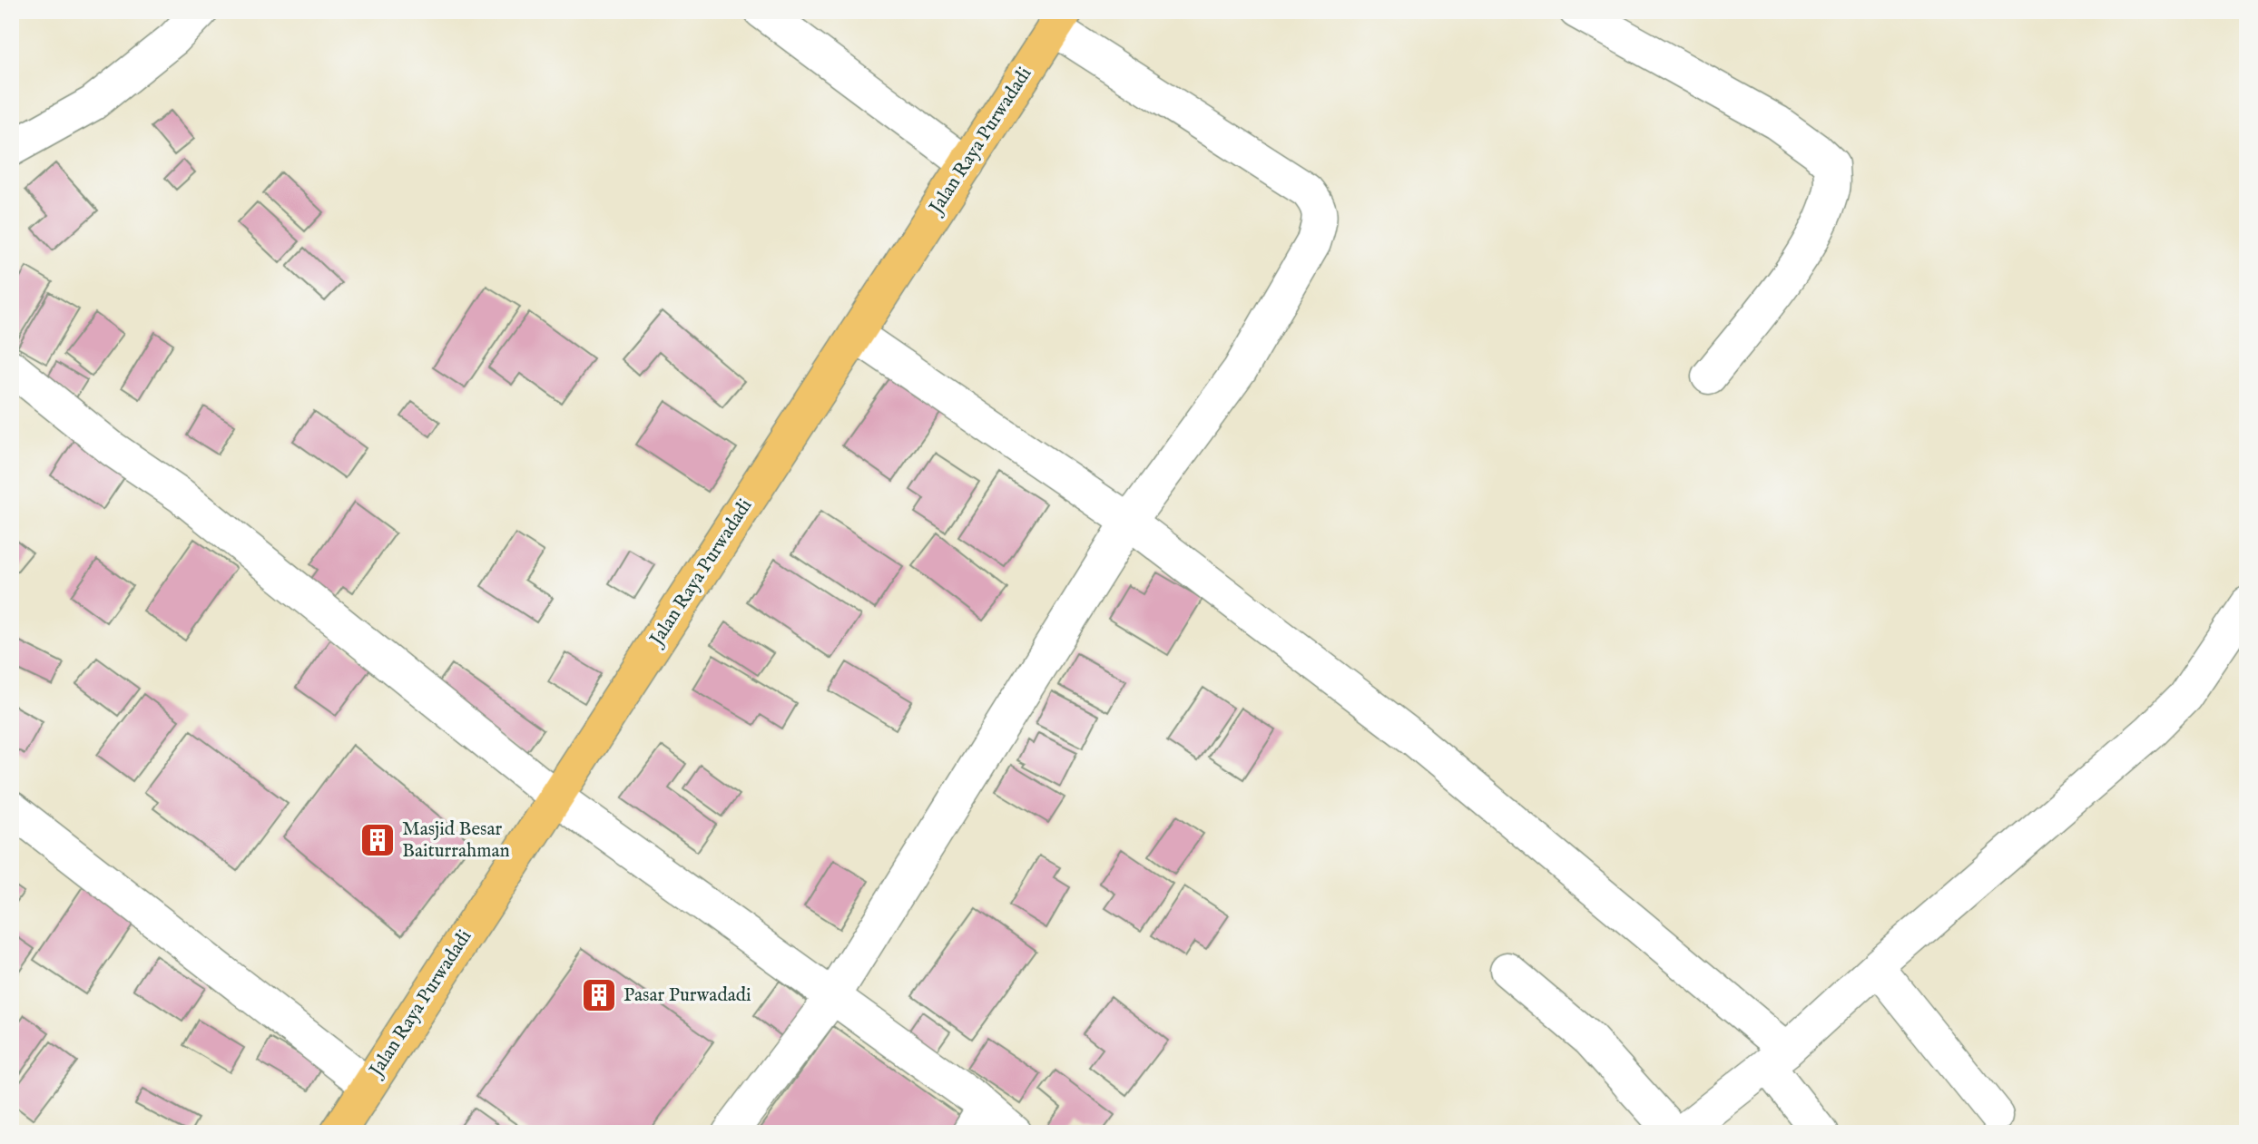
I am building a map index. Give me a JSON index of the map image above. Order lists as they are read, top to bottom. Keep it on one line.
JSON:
{"streets":{"main road":["Jalan Raya Purwadadi"]},"places":{"building":["Masjid Besar Baiturrahman","Pasar Purwadadi"]}}
